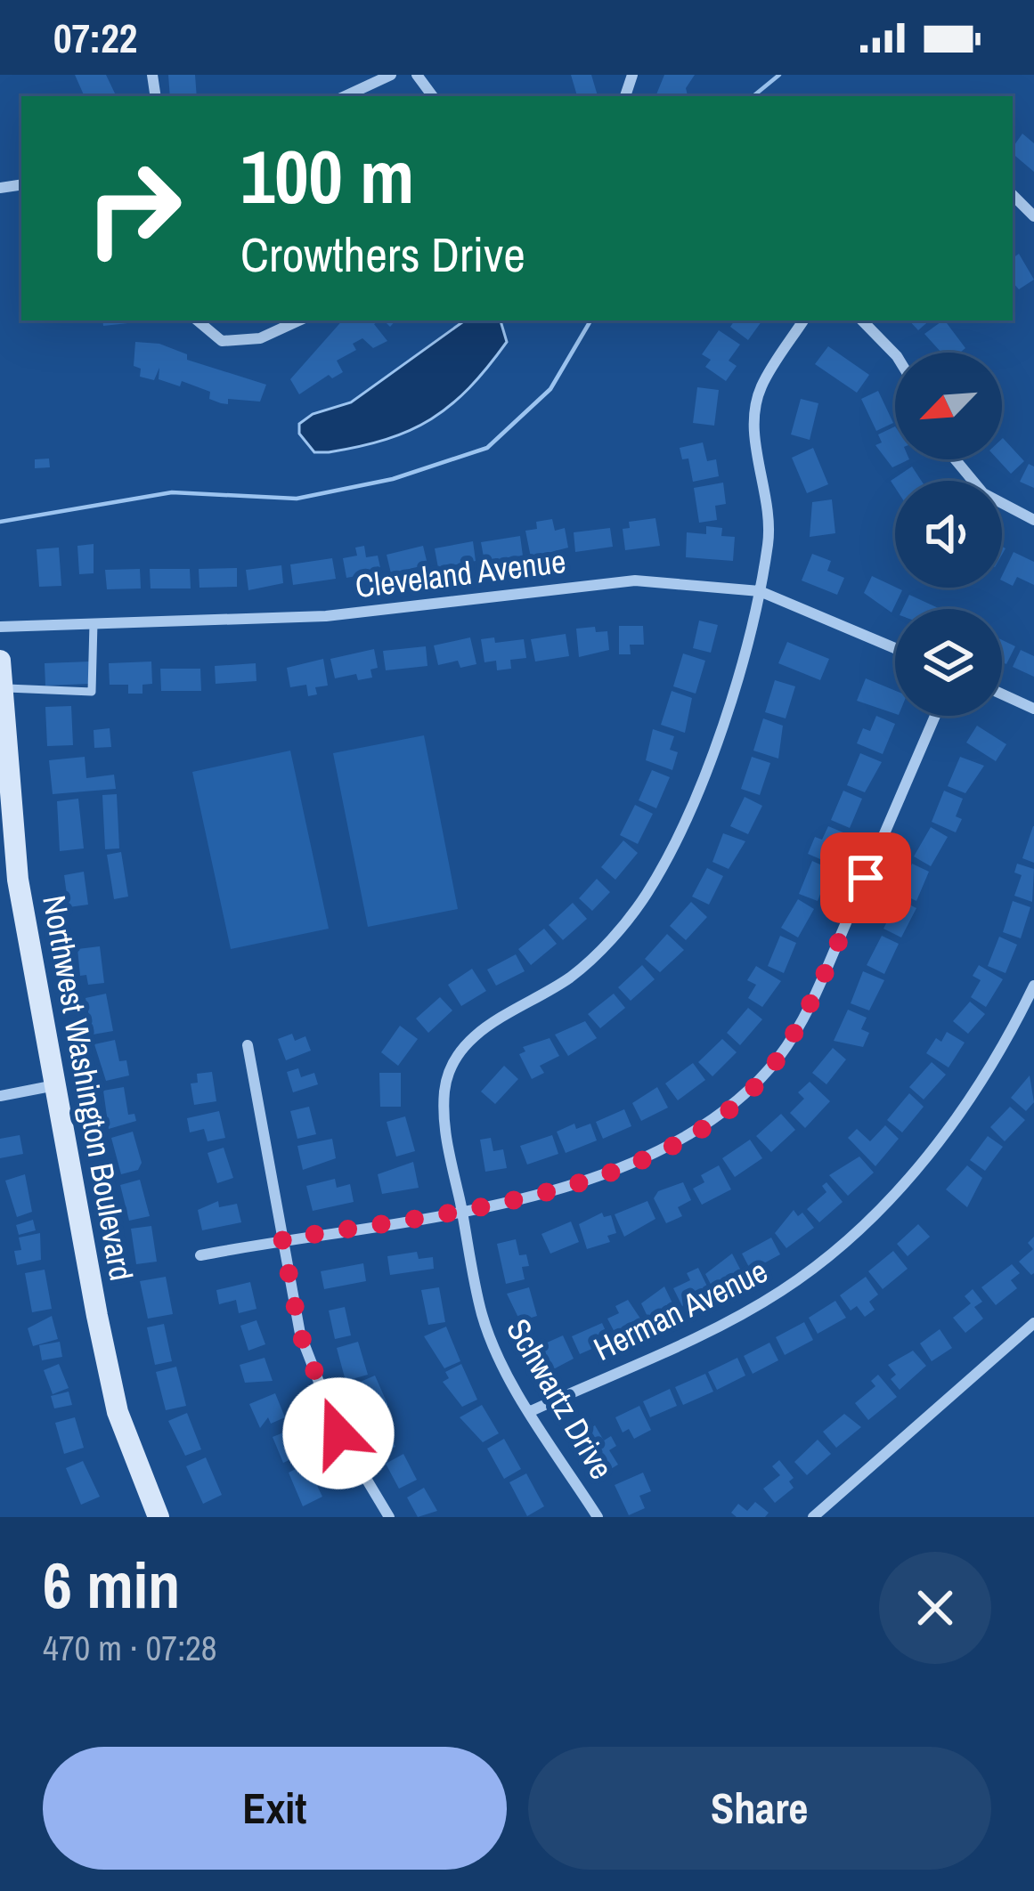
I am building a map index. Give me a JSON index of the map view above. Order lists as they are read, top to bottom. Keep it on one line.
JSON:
{"streets":{"main road":["Northwest Washington Boulevard"],"street":["Cleveland Avenue","Herman Avenue","Schwartz Drive"]},"crossings":[["Cleveland Avenue","Schwartz Drive"],["Herman Avenue","Schwartz Drive"]],"north":"bottom left","page":{"status":"07:22","turn":["100 m","Crowthers Drive"],"heading":["6 min","470 m · 07:28"],"buttons":["Exit","Share"]}}
